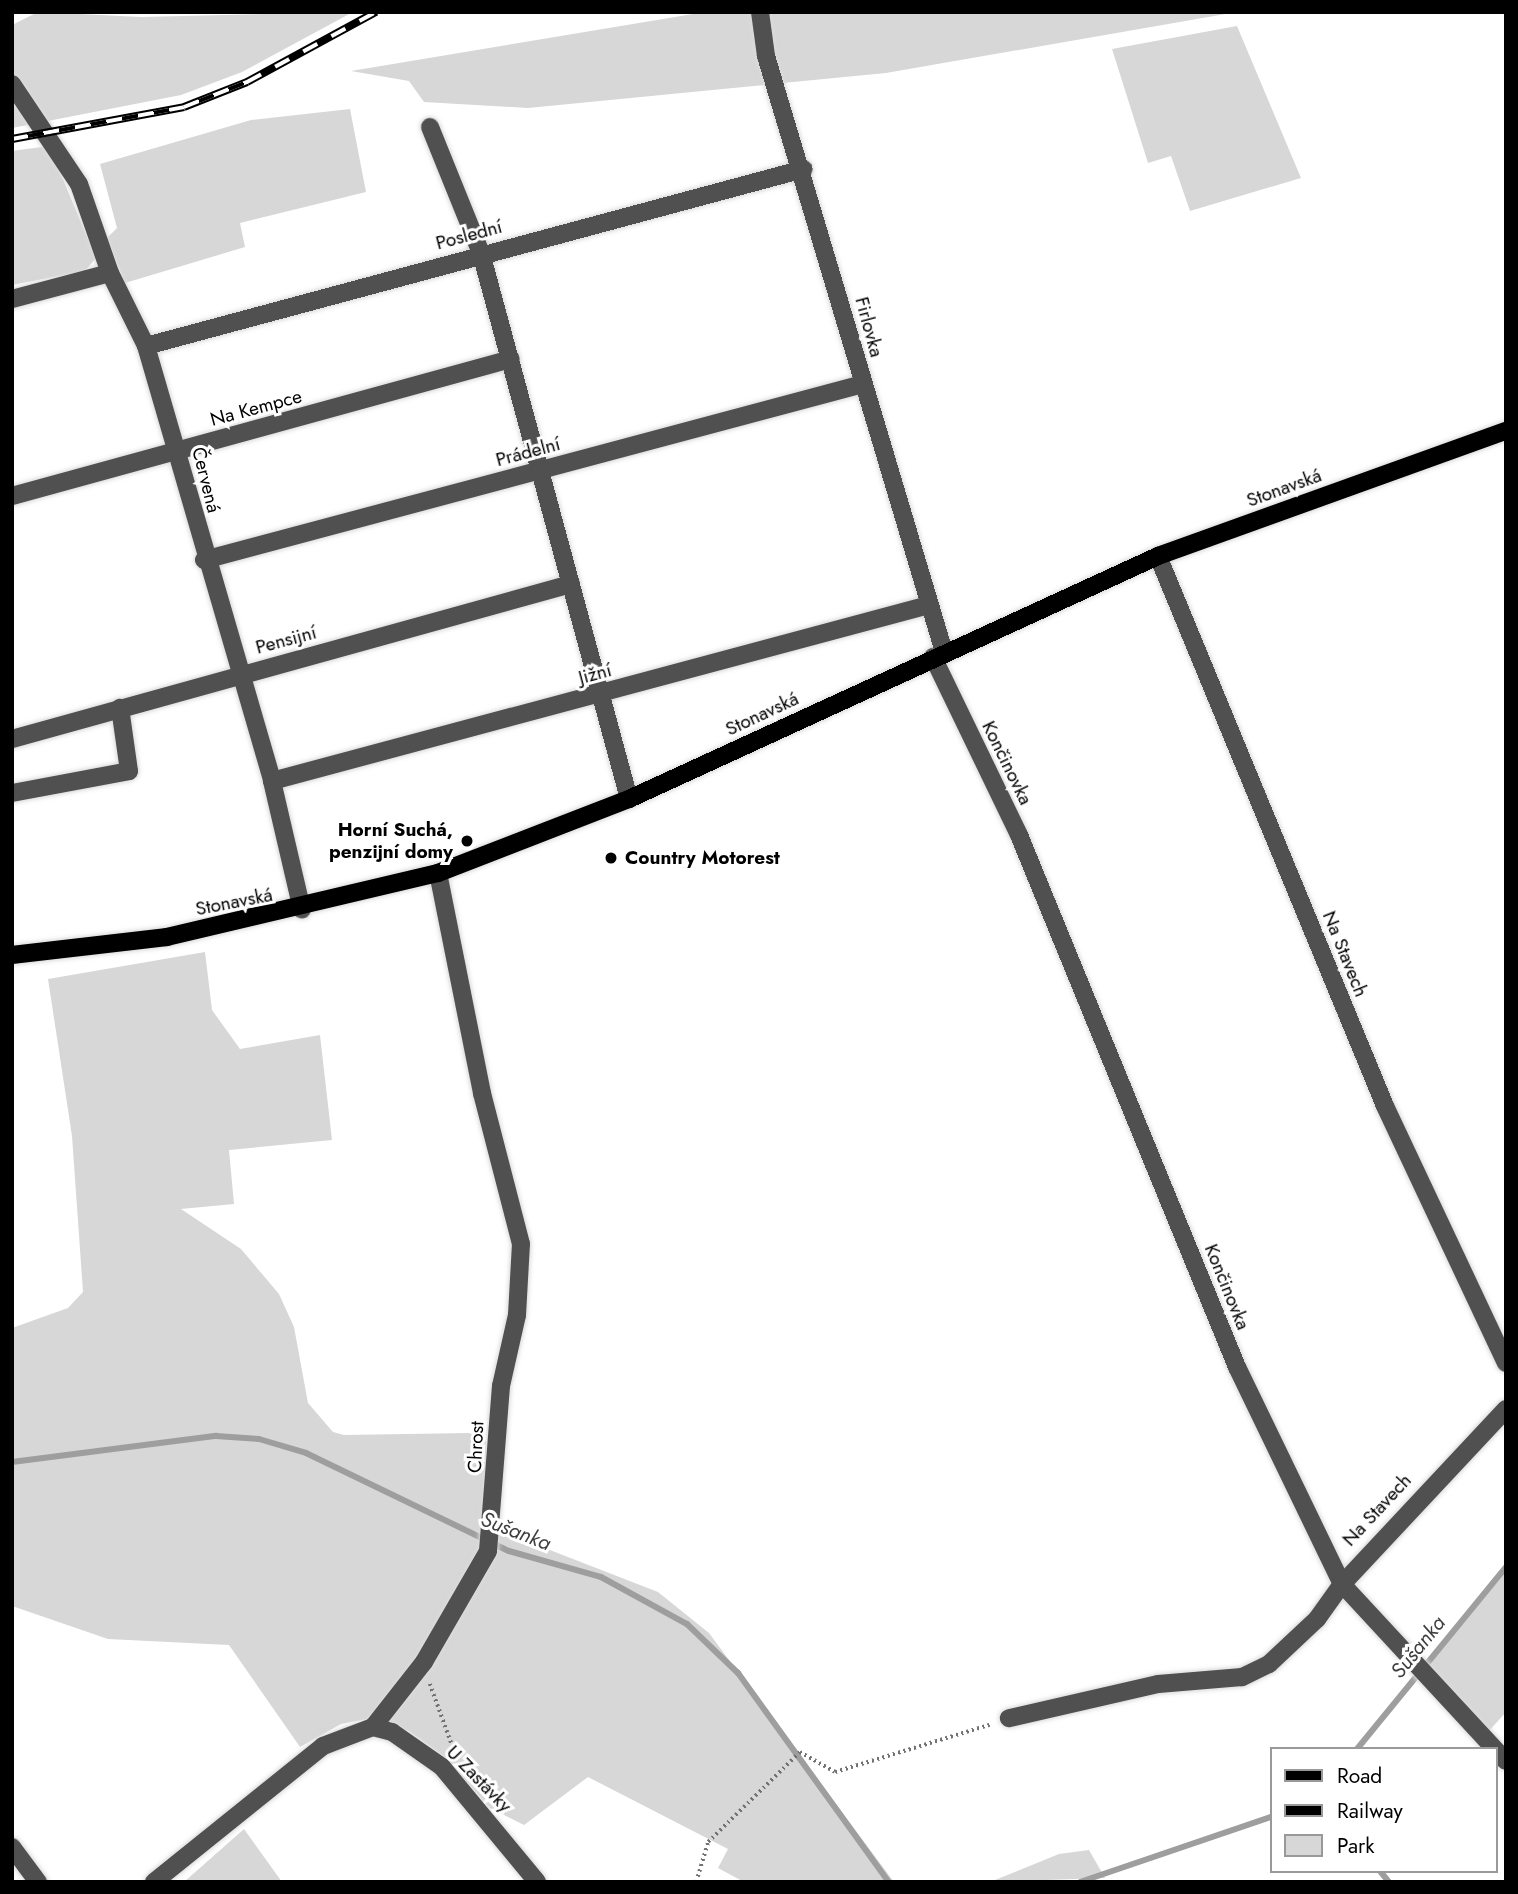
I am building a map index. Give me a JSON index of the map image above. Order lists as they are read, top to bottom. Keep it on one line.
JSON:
{"streets":{"main road":["Stonavská"],"street":["Poslední","Firlovka","Na Kempce","Prádelní","Červená","Pensijní","Jižní","Končinovka","Na Stavech","Chrost","U Zastávky"]},"crossings":[["Poslední","Firlovka"],["Poslední","Červená"],["Firlovka","Prádelní"],["Firlovka","Stonavská"],["Firlovka","Jižní"],["Firlovka","Končinovka"],["Na Kempce","Červená"],["Prádelní","Červená"],["Červená","Stonavská"],["Červená","Pensijní"],["Červená","Jižní"],["Stonavská","Končinovka"],["Stonavská","Na Stavech"],["Stonavská","Chrost"],["Končinovka","Na Stavech"],["Chrost","U Zastávky"]],"water":["Sušanka"],"places":["Horní Suchá, penzijní domy","Country Motorest"],"legend":["Road","Railway","Park"]}
